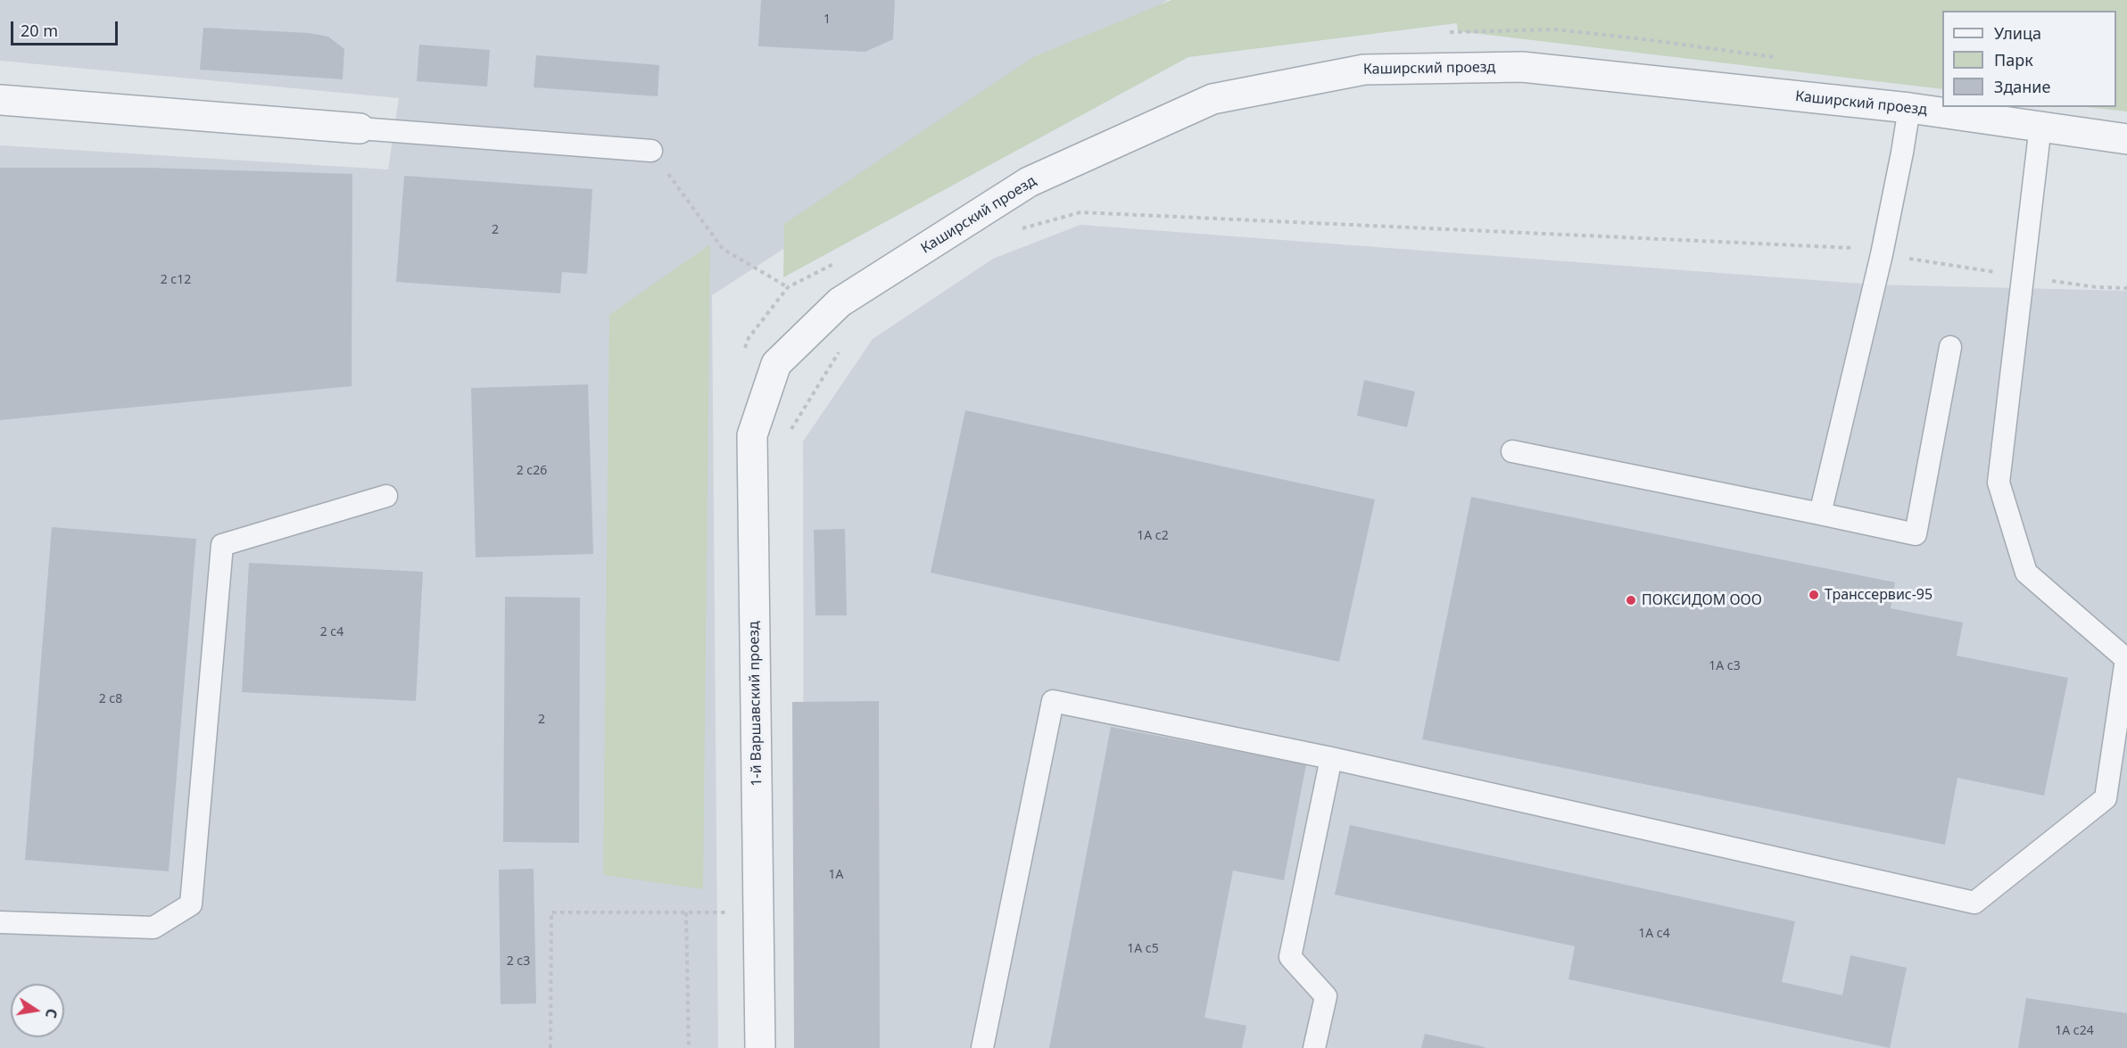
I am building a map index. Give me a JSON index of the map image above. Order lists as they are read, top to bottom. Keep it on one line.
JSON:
{"streets":{"street":["Каширский проезд","1-й Варшавский проезд"]},"crossings":[["Каширский проезд","1-й Варшавский проезд"]],"places":["Транссервис-95","ПОКСИДОМ ООО"],"house_numbers":["1","2","2 с12","2 с26","1А с2","2 с4","1А с3","2 с8","2","1А","1А с4","1А с5","2 с3","1А с24"],"legend":["Улица","Парк","Здание"],"scale_bar":"20 m","north":"right"}
